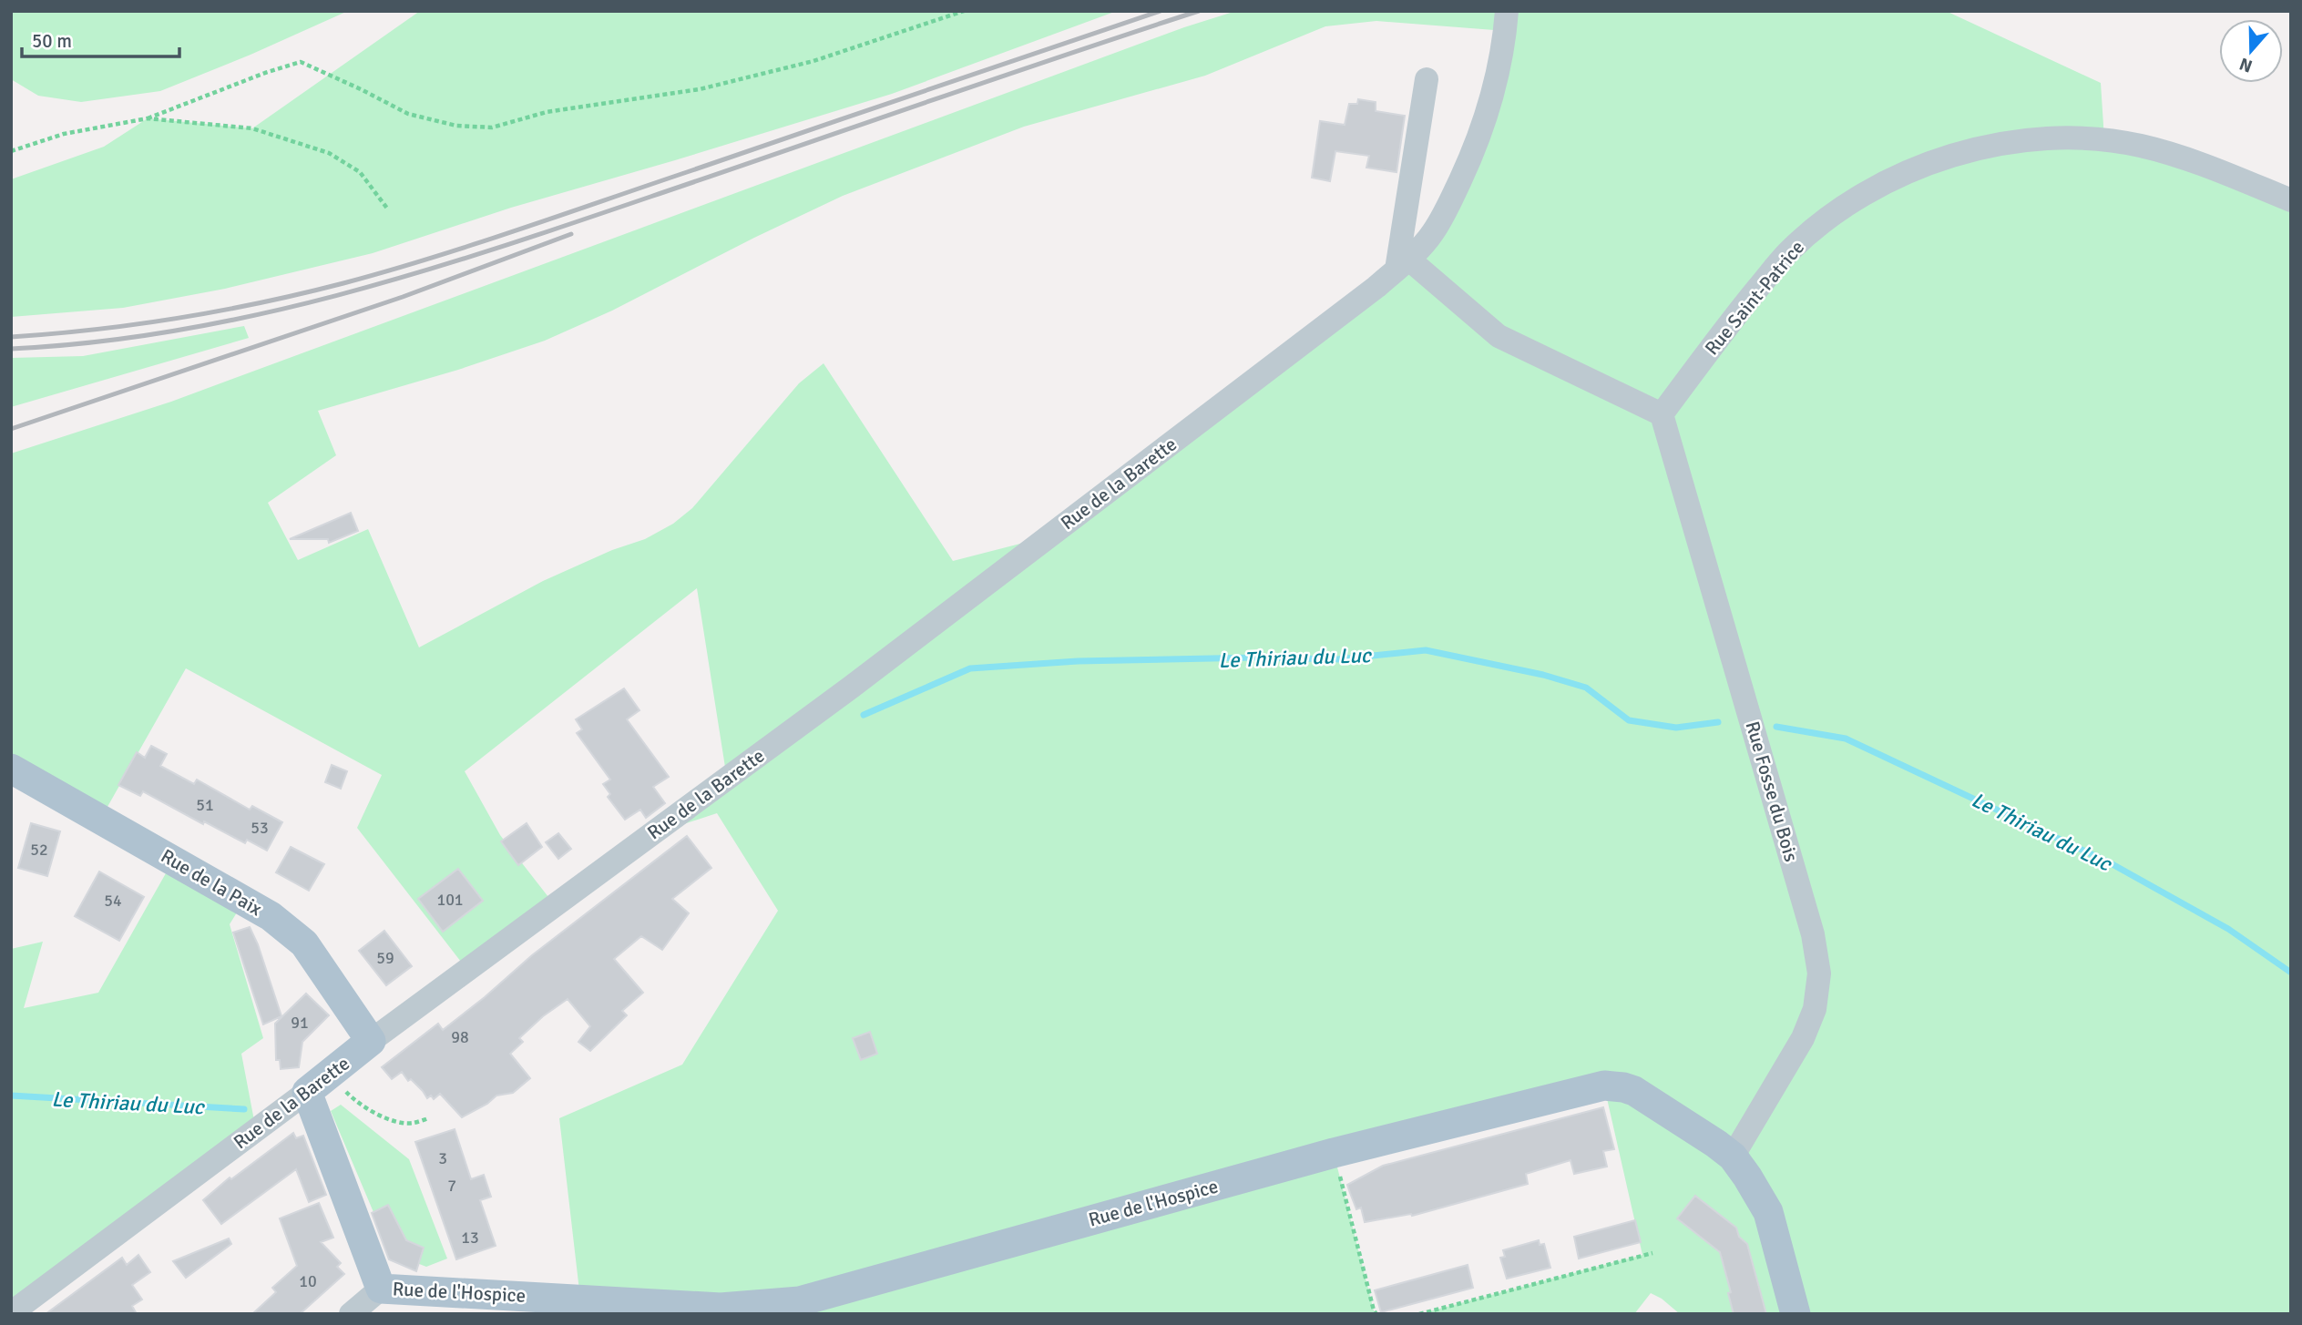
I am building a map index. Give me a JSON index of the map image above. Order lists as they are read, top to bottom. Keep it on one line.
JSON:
{"streets":{"main road":["Rue de la Barette","Rue de la Paix","Rue de l'Hospice"],"street":["Rue Saint-Patrice","Rue Fosse du Bois"]},"crossings":[["Rue Saint-Patrice","Rue Fosse du Bois"],["Rue de la Barette","Rue de la Paix"],["Rue Fosse du Bois","Rue de l'Hospice"]],"water":["Le Thiriau du Luc"],"house_numbers":["51","53","52","101","54","59","91","98","3","7","13","10"],"scale_bar":"50 m","north":"bottom"}
